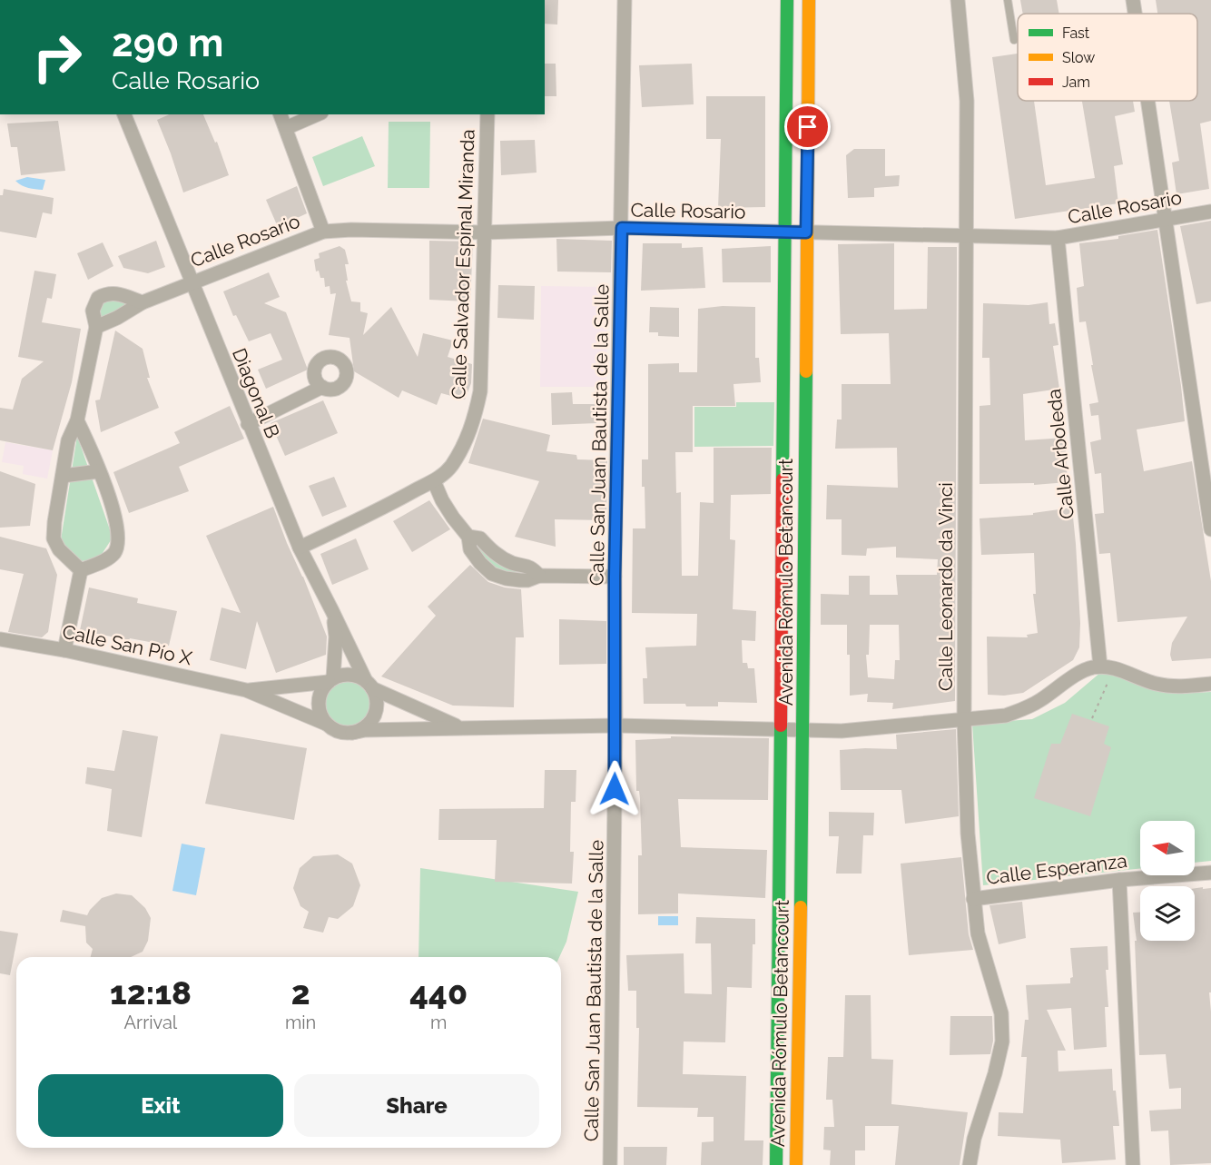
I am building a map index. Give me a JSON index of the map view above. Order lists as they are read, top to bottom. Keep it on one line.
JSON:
{"streets":{"main road":["Avenida Rómulo Betancourt"],"street":["Calle Rosario","Calle Salvador Espinal Miranda","Diagonal B","Calle San Juan Bautista de la Salle","Calle Arboleda","Calle Leonardo da Vinci","Calle San Pío X","Calle Esperanza"]},"crossings":[["Calle Rosario","Calle Salvador Espinal Miranda"],["Calle Rosario","Diagonal B"],["Calle Rosario","Calle San Juan Bautista de la Salle"],["Calle Rosario","Calle Arboleda"],["Calle Rosario","Avenida Rómulo Betancourt"],["Calle Rosario","Calle Leonardo da Vinci"],["Calle Salvador Espinal Miranda","Diagonal B"],["Diagonal B","Calle San Pío X"],["Calle Leonardo da Vinci","Calle Esperanza"]],"legend":["Fast","Slow","Jam"],"north":"left","page":{"turn":["290 m","Calle Rosario"],"eta":["12:18","Arrival","2","min","440","m"],"buttons":["Exit","Share"]}}
